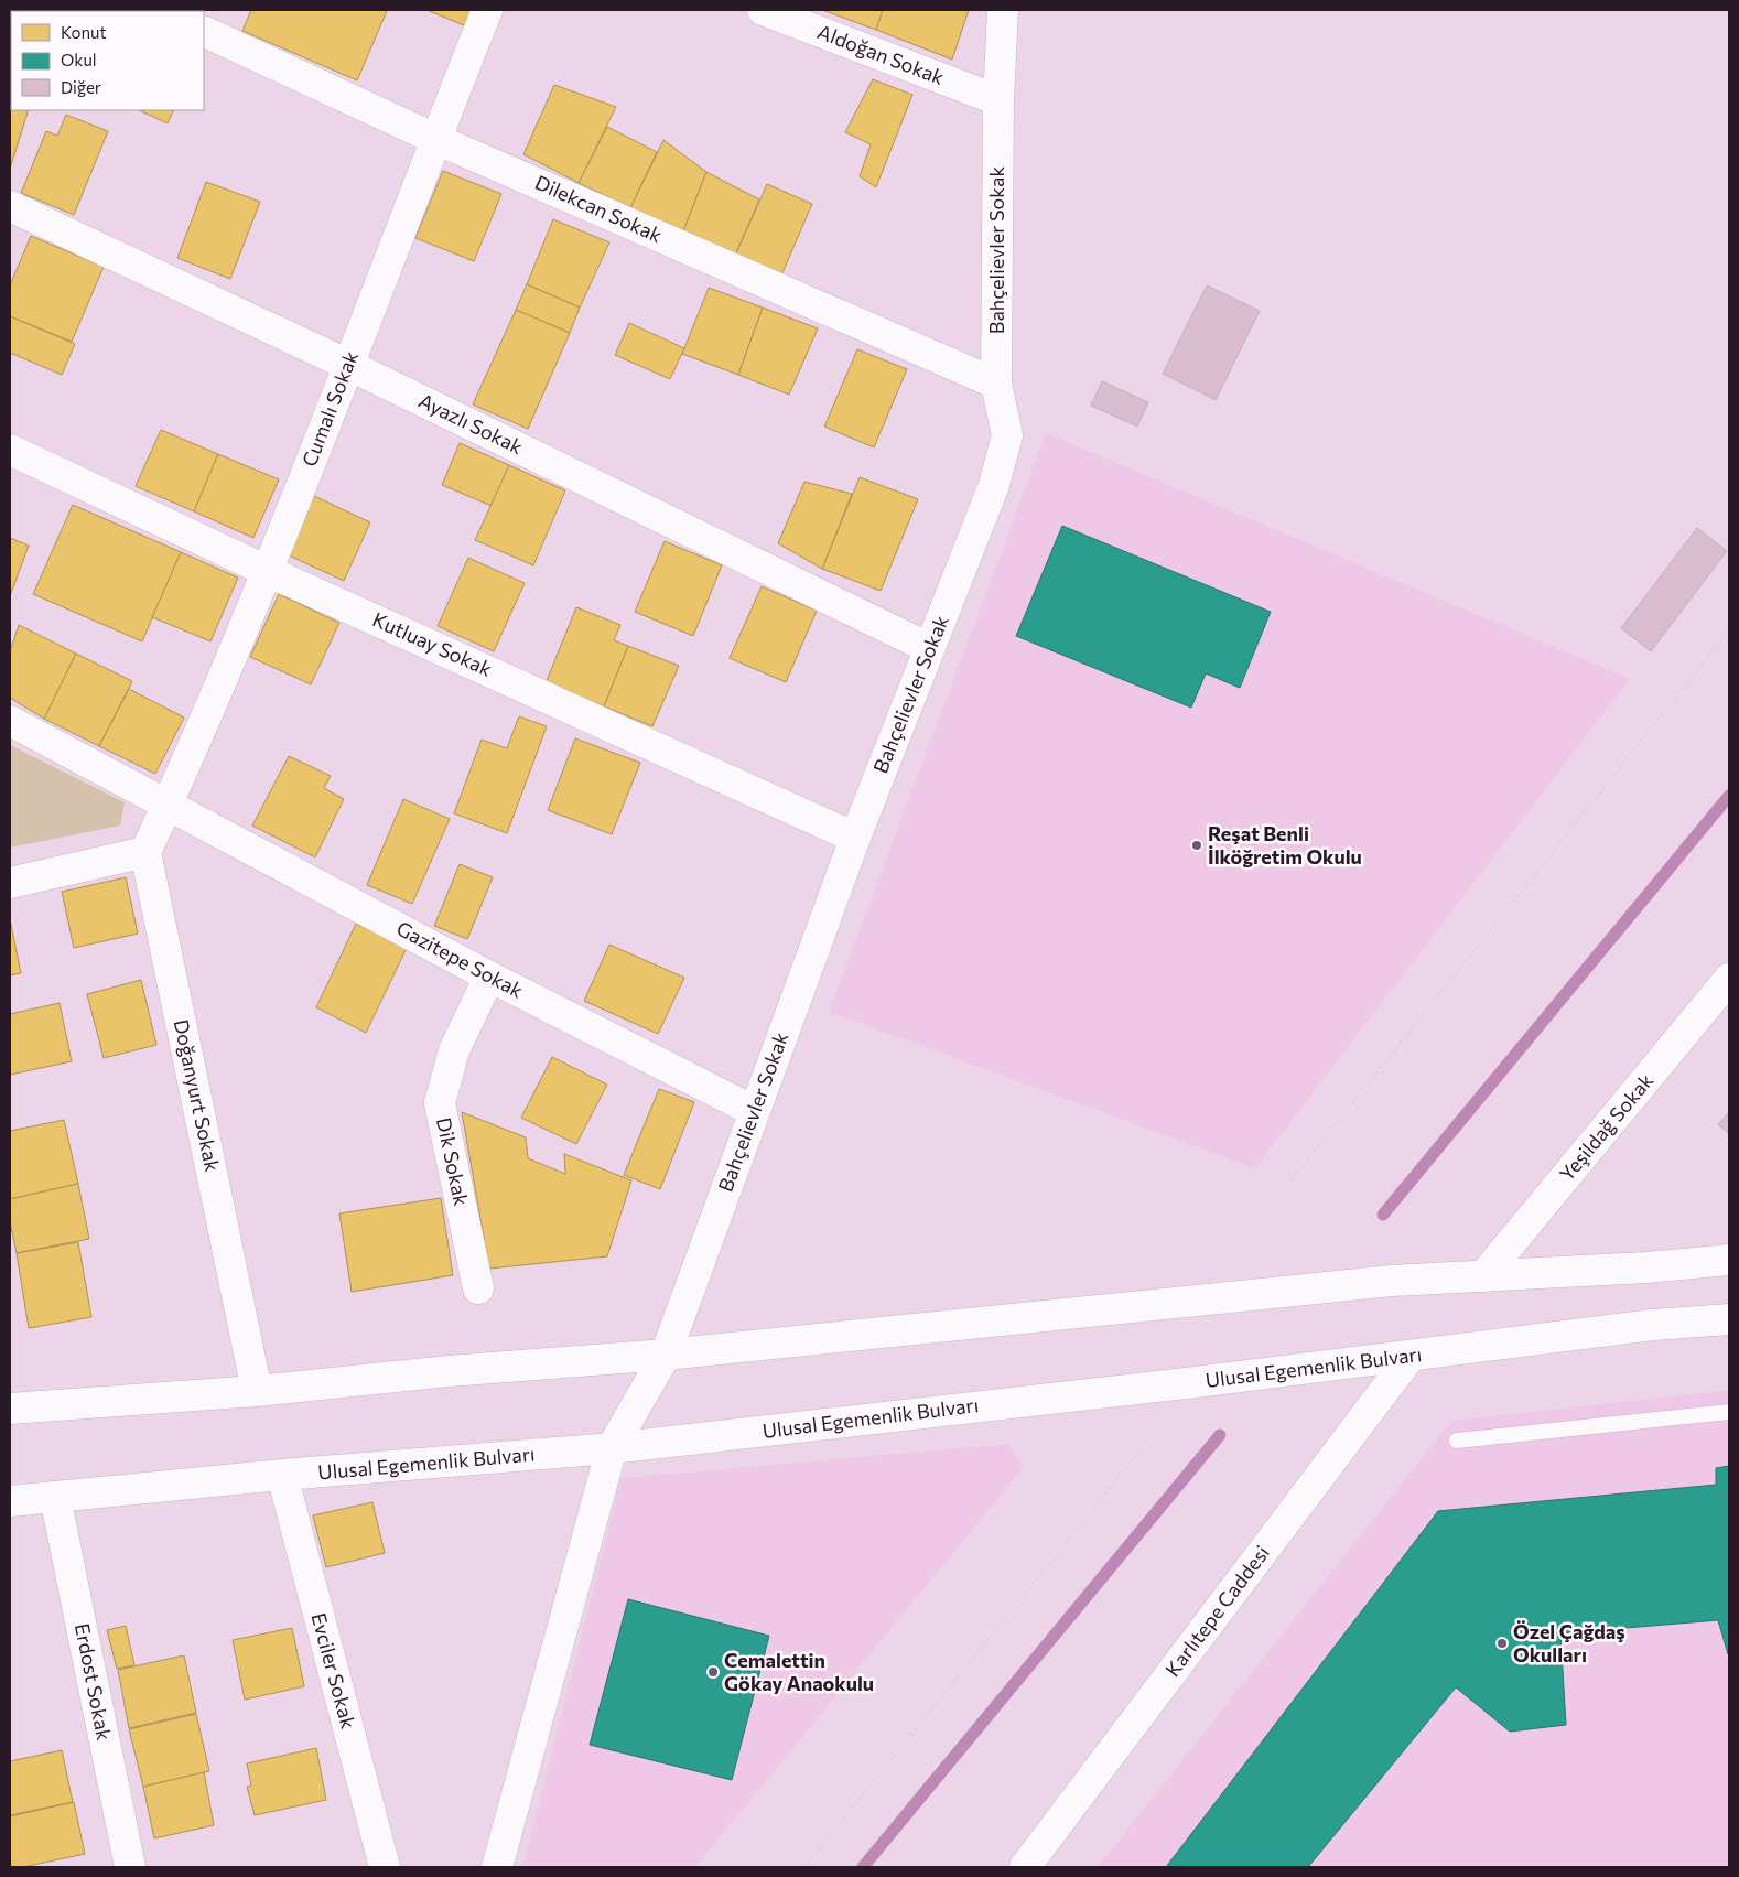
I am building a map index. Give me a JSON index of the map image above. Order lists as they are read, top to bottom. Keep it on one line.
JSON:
{"streets":{"street":["Aldoğan Sokak","Dilekcan Sokak","Bahçelievler Sokak","Cumalı Sokak","Ayazlı Sokak","Kutluay Sokak","Gazitepe Sokak","Doğanyurt Sokak","Yeşildağ Sokak","Dik Sokak","Ulusal Egemenlik Bulvarı","Karlıtepe Caddesi","Evciler Sokak","Erdost Sokak"]},"crossings":[["Aldoğan Sokak","Bahçelievler Sokak"],["Dilekcan Sokak","Bahçelievler Sokak"],["Dilekcan Sokak","Cumalı Sokak"],["Bahçelievler Sokak","Ayazlı Sokak"],["Bahçelievler Sokak","Kutluay Sokak"],["Bahçelievler Sokak","Gazitepe Sokak"],["Bahçelievler Sokak","Ulusal Egemenlik Bulvarı"],["Cumalı Sokak","Ayazlı Sokak"],["Cumalı Sokak","Kutluay Sokak"],["Cumalı Sokak","Gazitepe Sokak"],["Gazitepe Sokak","Dik Sokak"],["Ulusal Egemenlik Bulvarı","Karlıtepe Caddesi"],["Ulusal Egemenlik Bulvarı","Evciler Sokak"],["Ulusal Egemenlik Bulvarı","Erdost Sokak"]],"places":["Reşat Benli İlköğretim Okulu","Özel Çağdaş Okulları","Cemalettin Gökay Anaokulu"],"legend":["Konut","Okul","Diğer"]}
